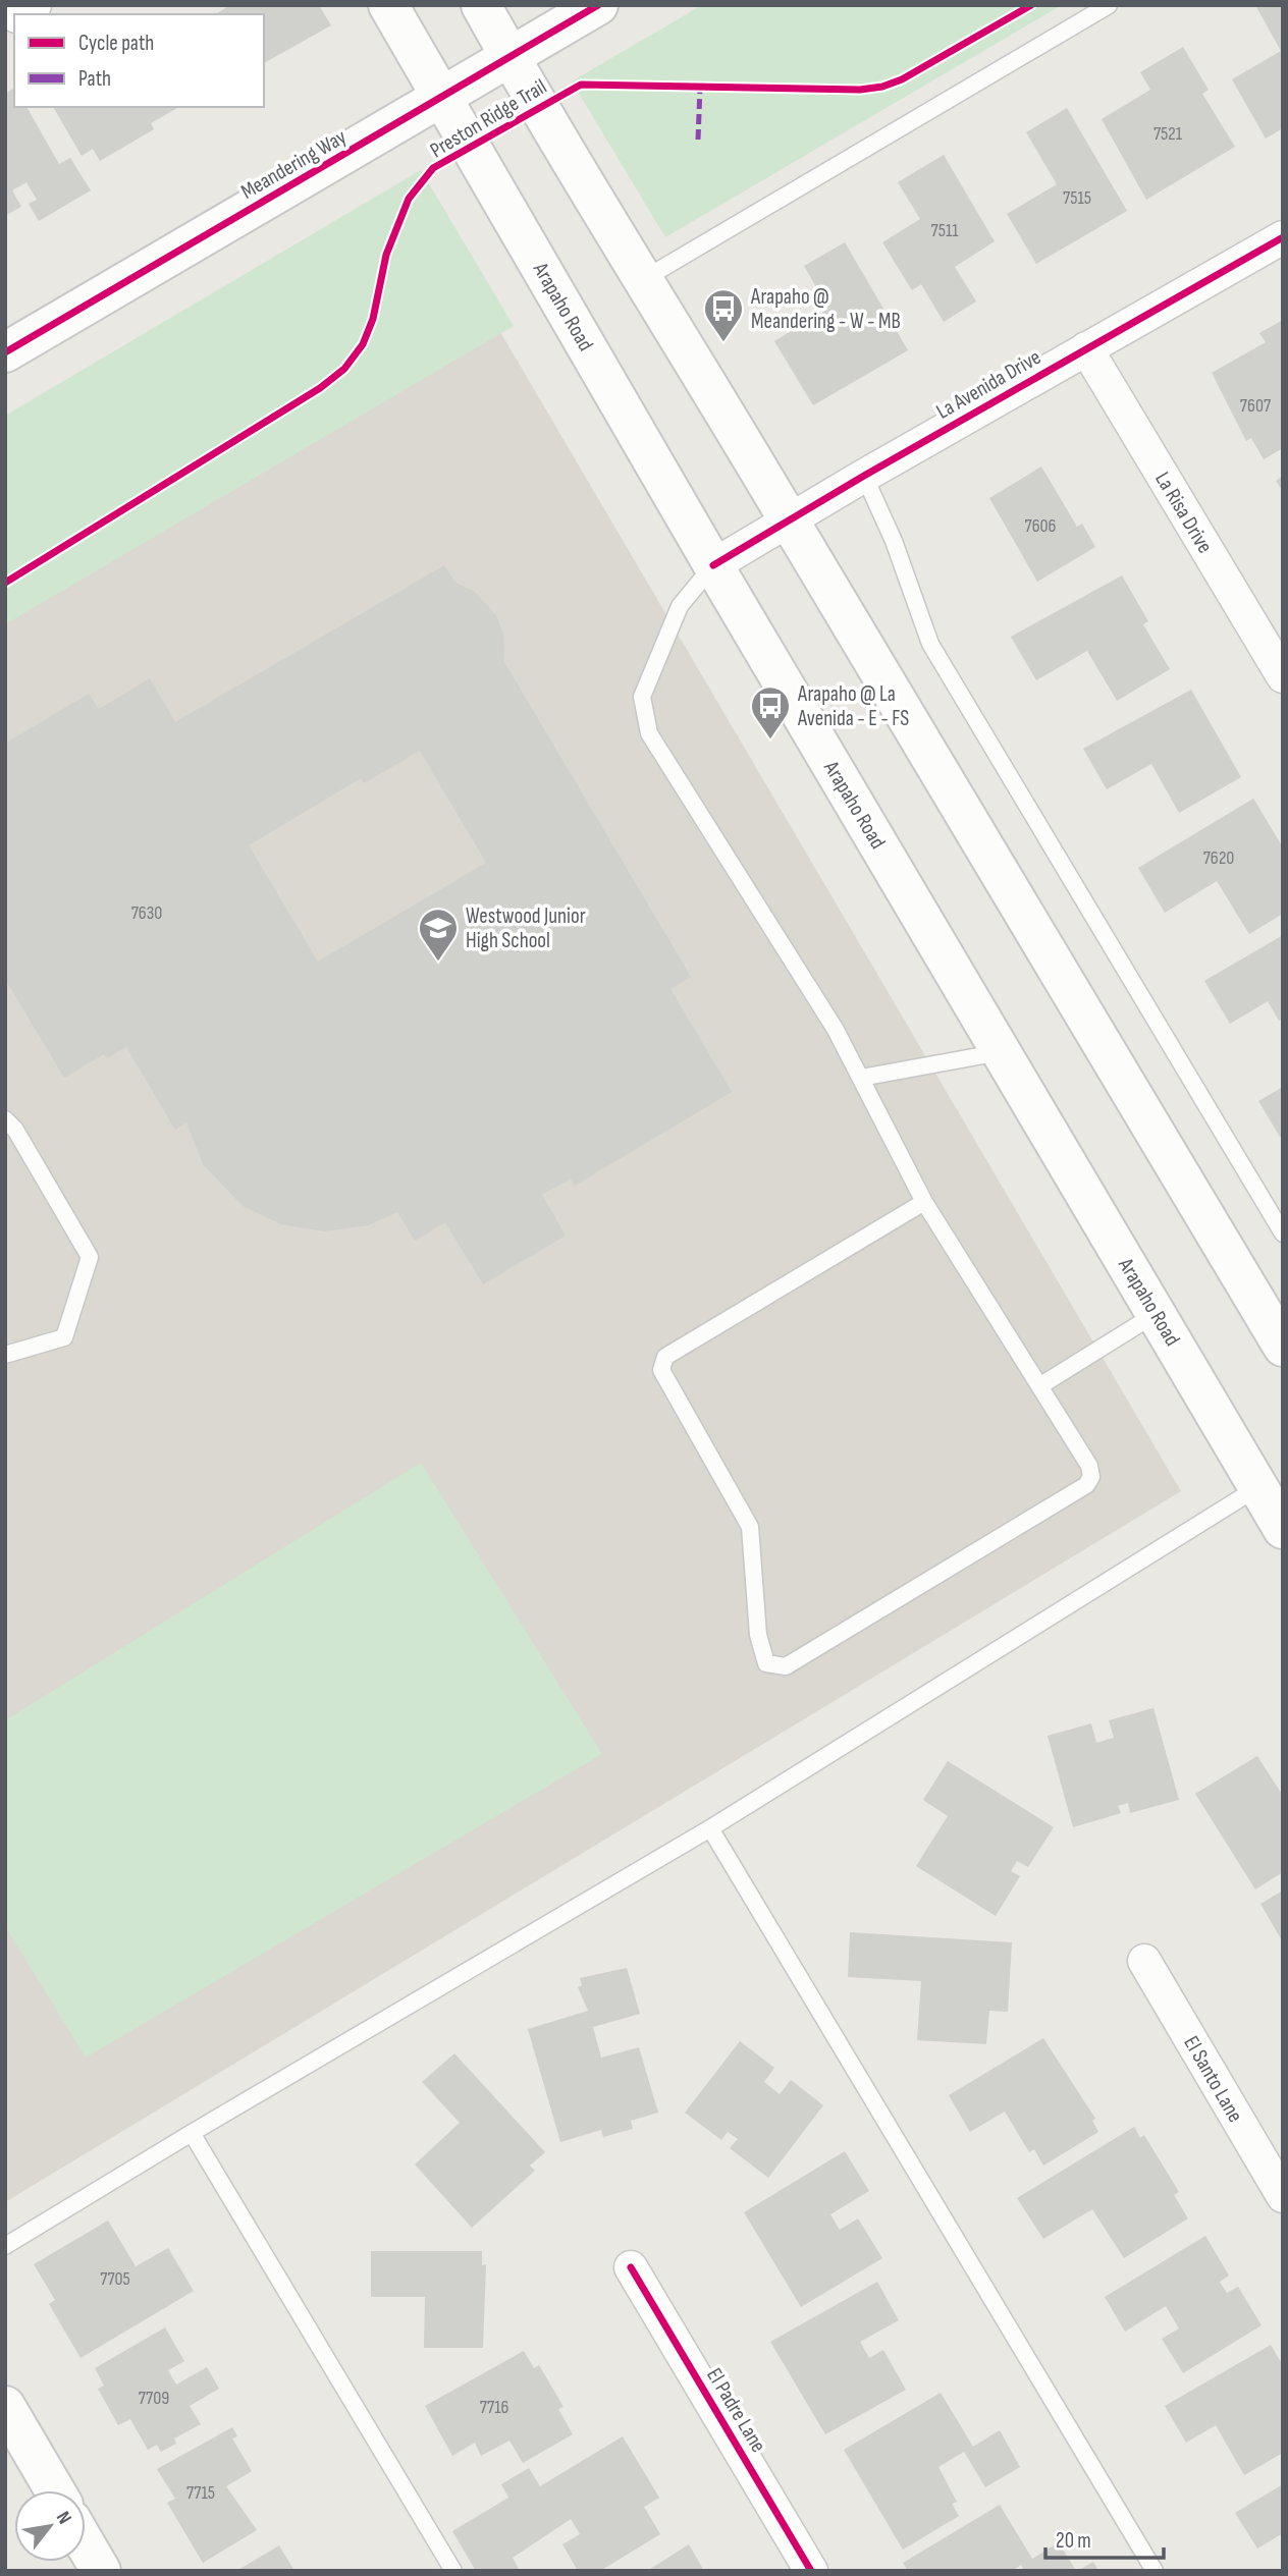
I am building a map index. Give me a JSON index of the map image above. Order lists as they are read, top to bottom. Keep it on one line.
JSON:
{"streets":{"main road":["Meandering Way","Arapaho Road"],"street":["La Avenida Drive","La Risa Drive","El Santo Lane","El Padre Lane"],"cycle path":["Preston Ridge Trail"]},"crossings":[["Meandering Way","Arapaho Road"],["Arapaho Road","La Avenida Drive"],["La Avenida Drive","La Risa Drive"]],"places":{"bus stop":["Arapaho @ Meandering - W - MB","Arapaho @ La Avenida - E - FS"],"school or university":["Westwood Junior High School"]},"house_numbers":["7521","7515","7511","7607","7606","7620","7630","7705","7709","7716","7715"],"legend":["Cycle path","Path"],"scale_bar":"20 m","north":"top right"}
